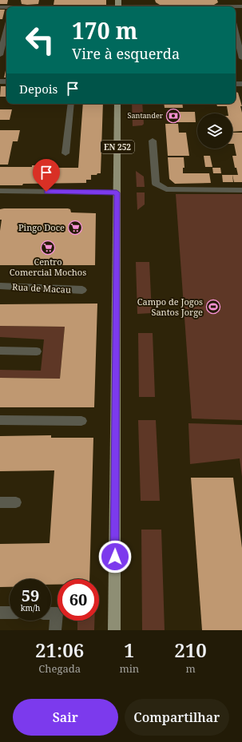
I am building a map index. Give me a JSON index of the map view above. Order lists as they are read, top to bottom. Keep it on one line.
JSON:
{"streets":{"main road":["EN 252"],"street":["Rua de Macau"]},"places":{"bank":["Santander"],"supermarket":["Pingo Doce","Centro Comercial Mochos"],"sports":["Campo de Jogos Santos Jorge"]},"page":{"turn":["170 m","Vire à esquerda"],"then":"Depois","speed":"59 km/h","limit":"60","eta":["21:06","Chegada","1","min","210","m"],"buttons":["Sair","Compartilhar"]}}
